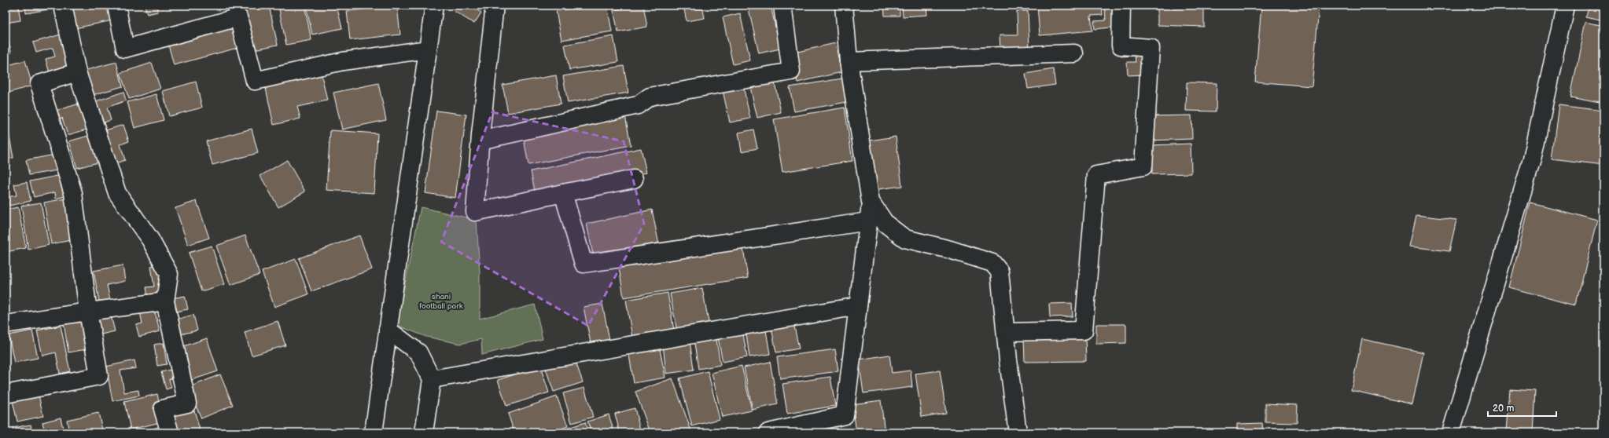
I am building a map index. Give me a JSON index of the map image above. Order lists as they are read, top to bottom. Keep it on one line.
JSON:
{"parks":["shani football park"],"scale_bar":"20 m"}
